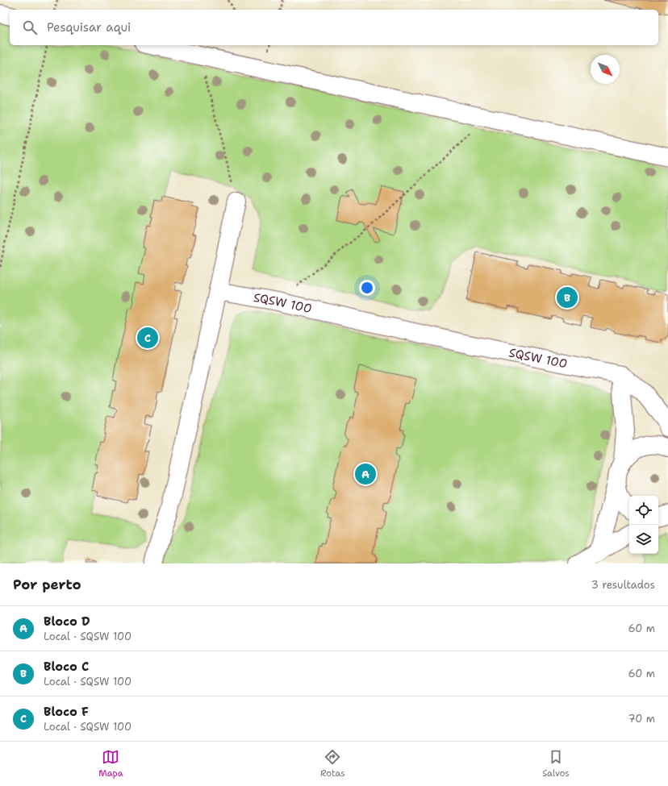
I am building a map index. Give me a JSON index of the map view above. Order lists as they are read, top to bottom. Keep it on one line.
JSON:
{"streets":{"street":["SQSW 100"]},"north":"bottom right","page":{"search":"Pesquisar aqui","pins":["B","C","A"],"heading":["Por perto","3 resultados"],"list":[{"mark":"A","name":"Bloco D","note":"Local · SQSW 100","value":"60 m"},{"mark":"B","name":"Bloco C","note":"Local · SQSW 100","value":"60 m"},{"mark":"C","name":"Bloco F","note":"Local · SQSW 100","value":"70 m"}],"nav":["Mapa","Rotas","Salvos"]}}
